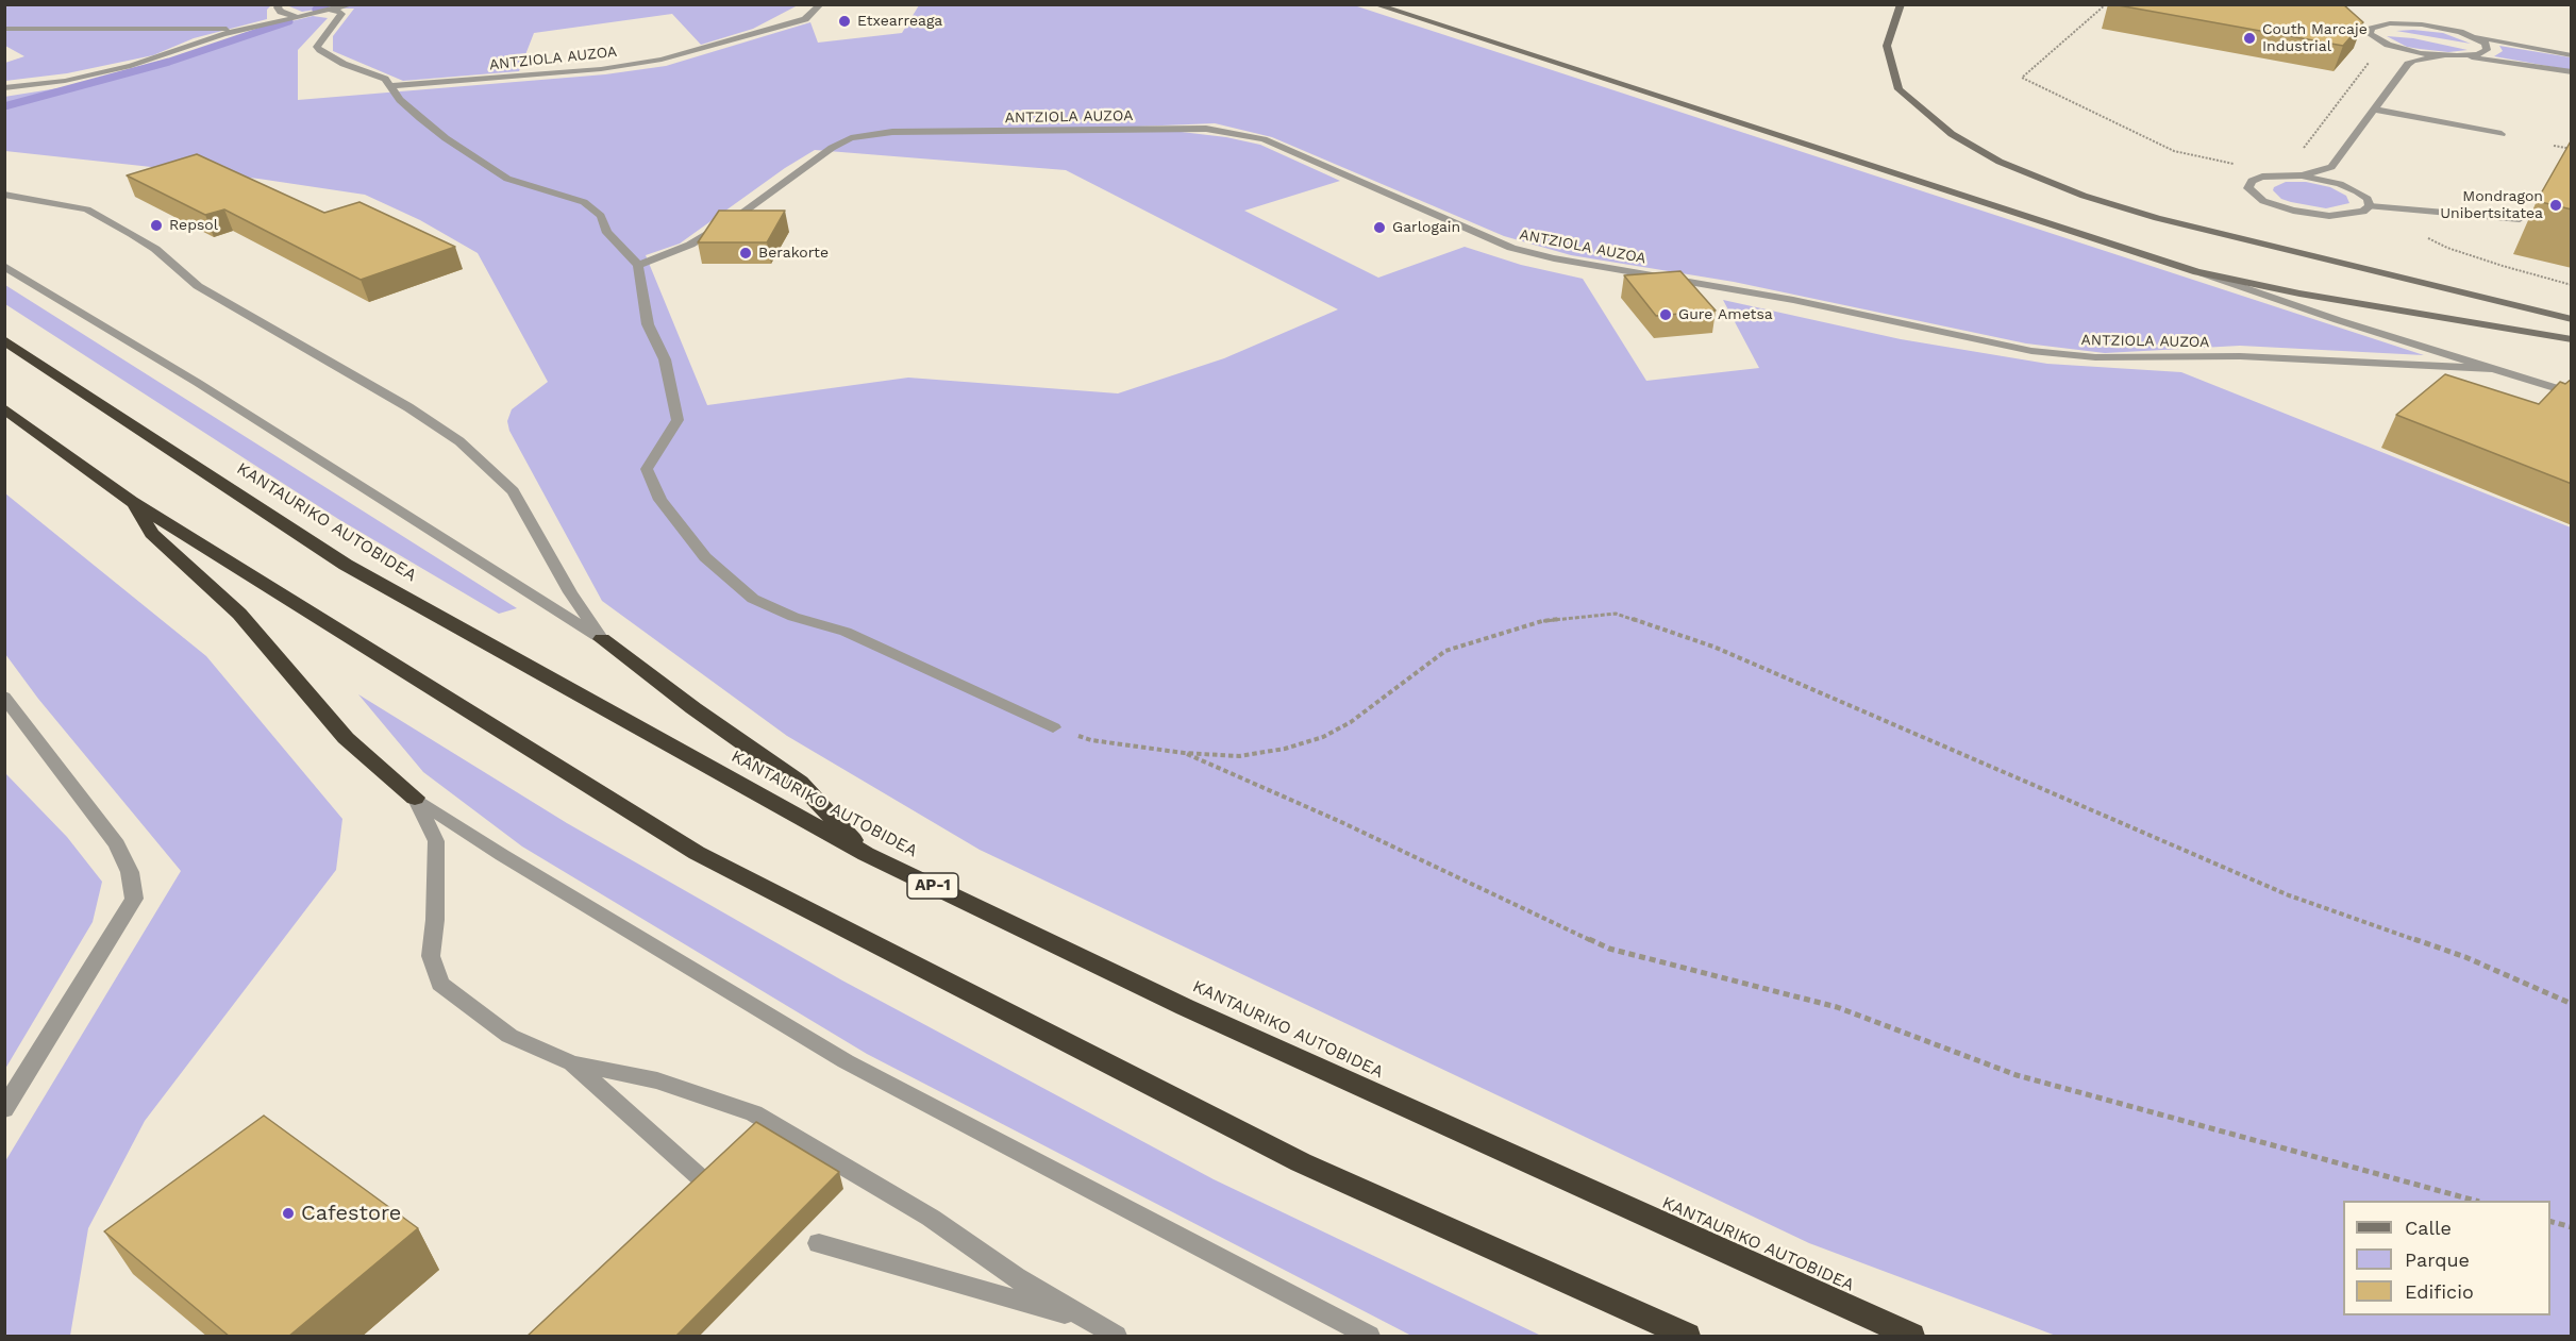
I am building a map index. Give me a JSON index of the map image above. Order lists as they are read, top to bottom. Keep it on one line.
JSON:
{"streets":{"highway":["KANTAURIKO AUTOBIDEA","AP-1"],"street":["ANTZIOLA AUZOA"]},"places":["Etxearreaga","Couth Marcaje Industrial","Mondragon Unibertsitatea","Repsol","Garlogain","Berakorte","Gure Ametsa","Cafestore"],"legend":["Calle","Parque","Edificio"]}
